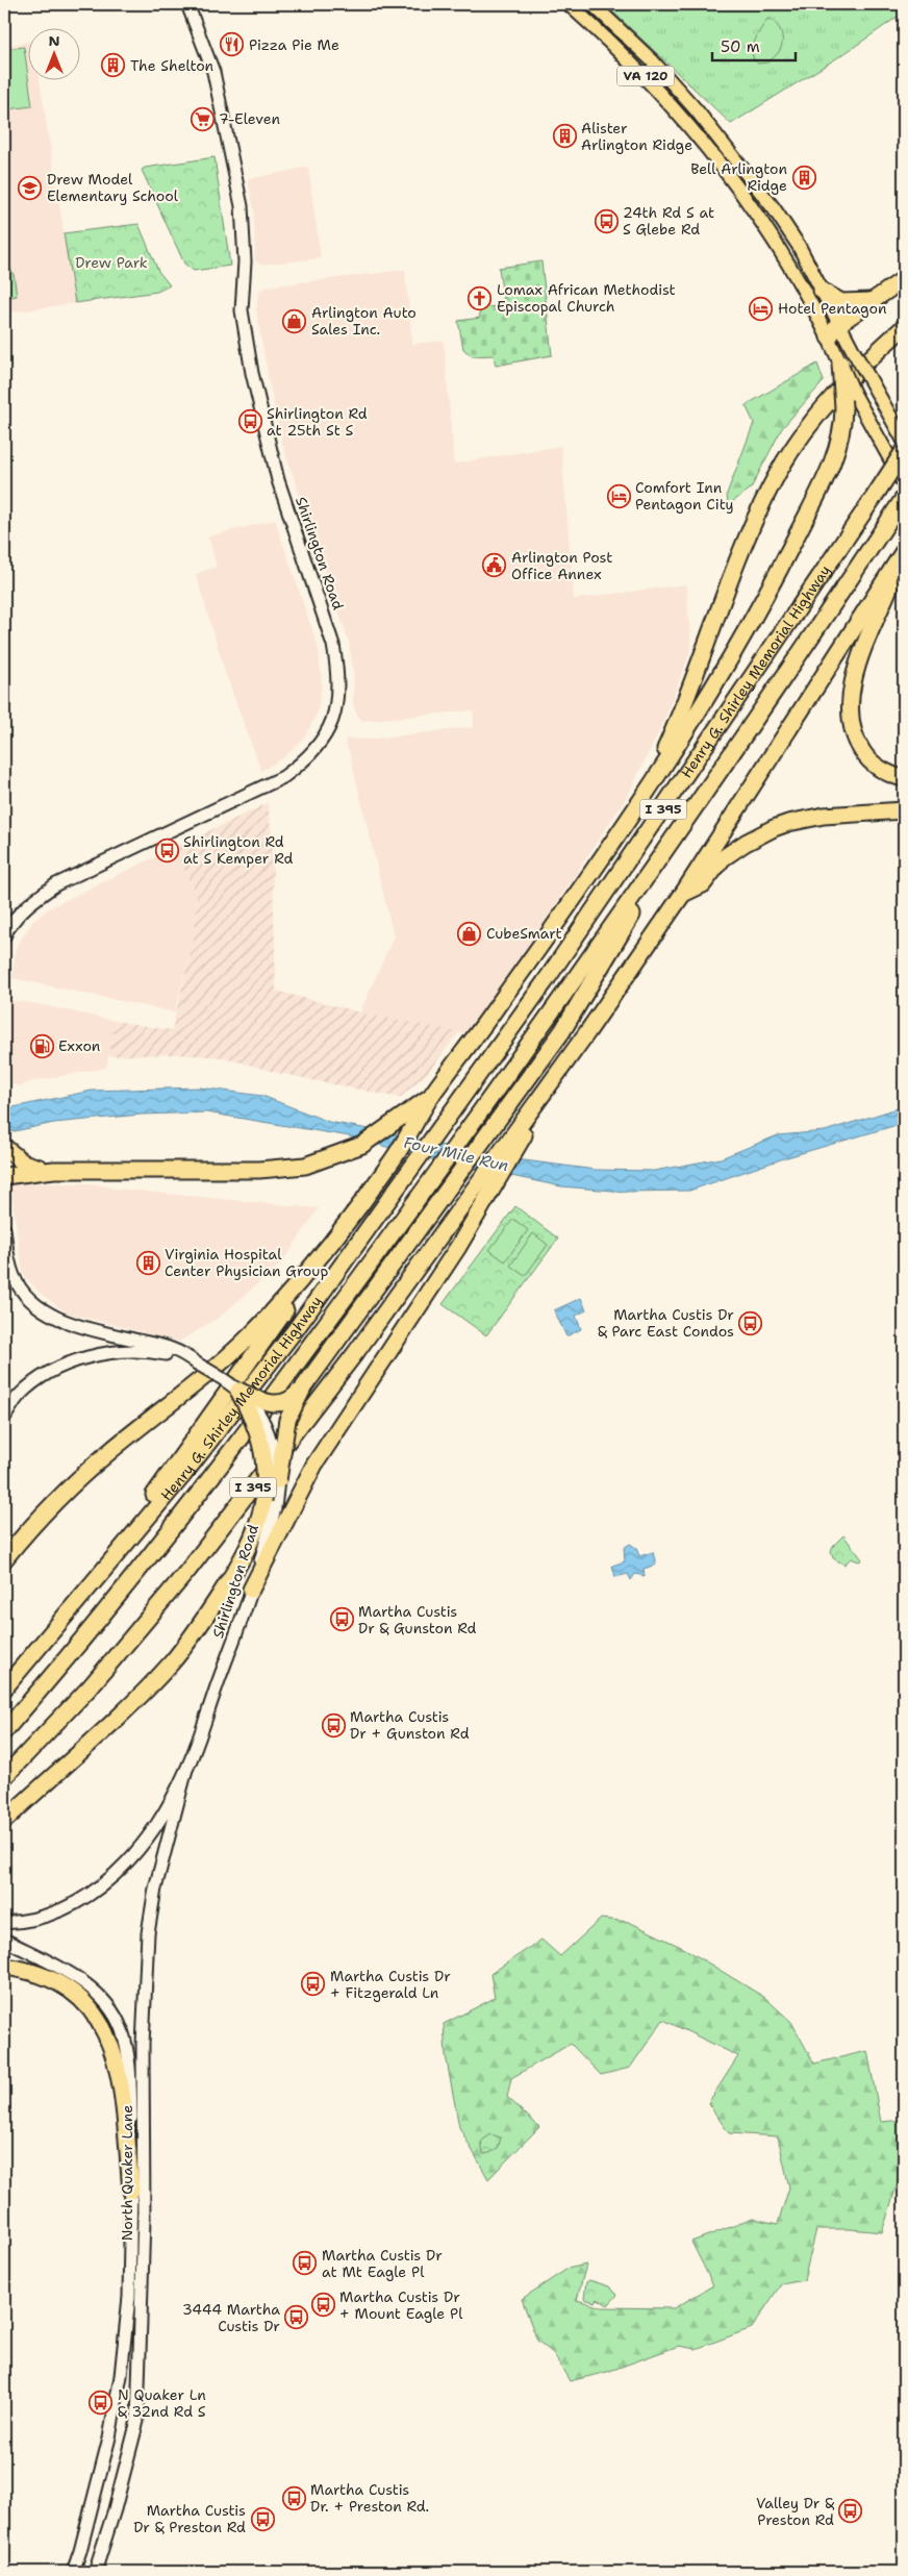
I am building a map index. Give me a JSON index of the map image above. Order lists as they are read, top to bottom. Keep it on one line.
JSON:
{"streets":{"highway":["Henry G. Shirley Memorial Highway","I 395"],"main road":["VA 120","Shirlington Road","North Quaker Lane"]},"crossings":[["Shirlington Road","North Quaker Lane"]],"water":["Four Mile Run"],"parks":["Drew Park"],"places":{"restaurant":["Pizza Pie Me"],"building":["The Shelton","Alister Arlington Ridge","Bell Arlington Ridge","Virginia Hospital Center Physician Group"],"supermarket":["7-Eleven"],"school or university":["Drew Model Elementary School"],"bus stop":["24th Rd S at S Glebe Rd","Shirlington Rd at 25th St S","Shirlington Rd at S Kemper Rd","Martha Custis Dr & Parc East Condos","Martha Custis Dr & Gunston Rd","Martha Custis Dr + Gunston Rd","Martha Custis Dr + Fitzgerald Ln","Martha Custis Dr at Mt Eagle Pl","Martha Custis Dr + Mount Eagle Pl","3444 Martha Custis Dr","N Quaker Ln & 32nd Rd S","Martha Custis Dr. + Preston Rd.","Valley Dr & Preston Rd","Martha Custis Dr & Preston Rd"],"church":["Lomax African Methodist Episcopal Church"],"hotel":["Hotel Pentagon","Comfort Inn Pentagon City"],"shop":["Arlington Auto Sales Inc.","CubeSmart"],"public building":["Arlington Post Office Annex"],"fuel station":["Exxon"]},"scale_bar":"50 m","north":"top"}
